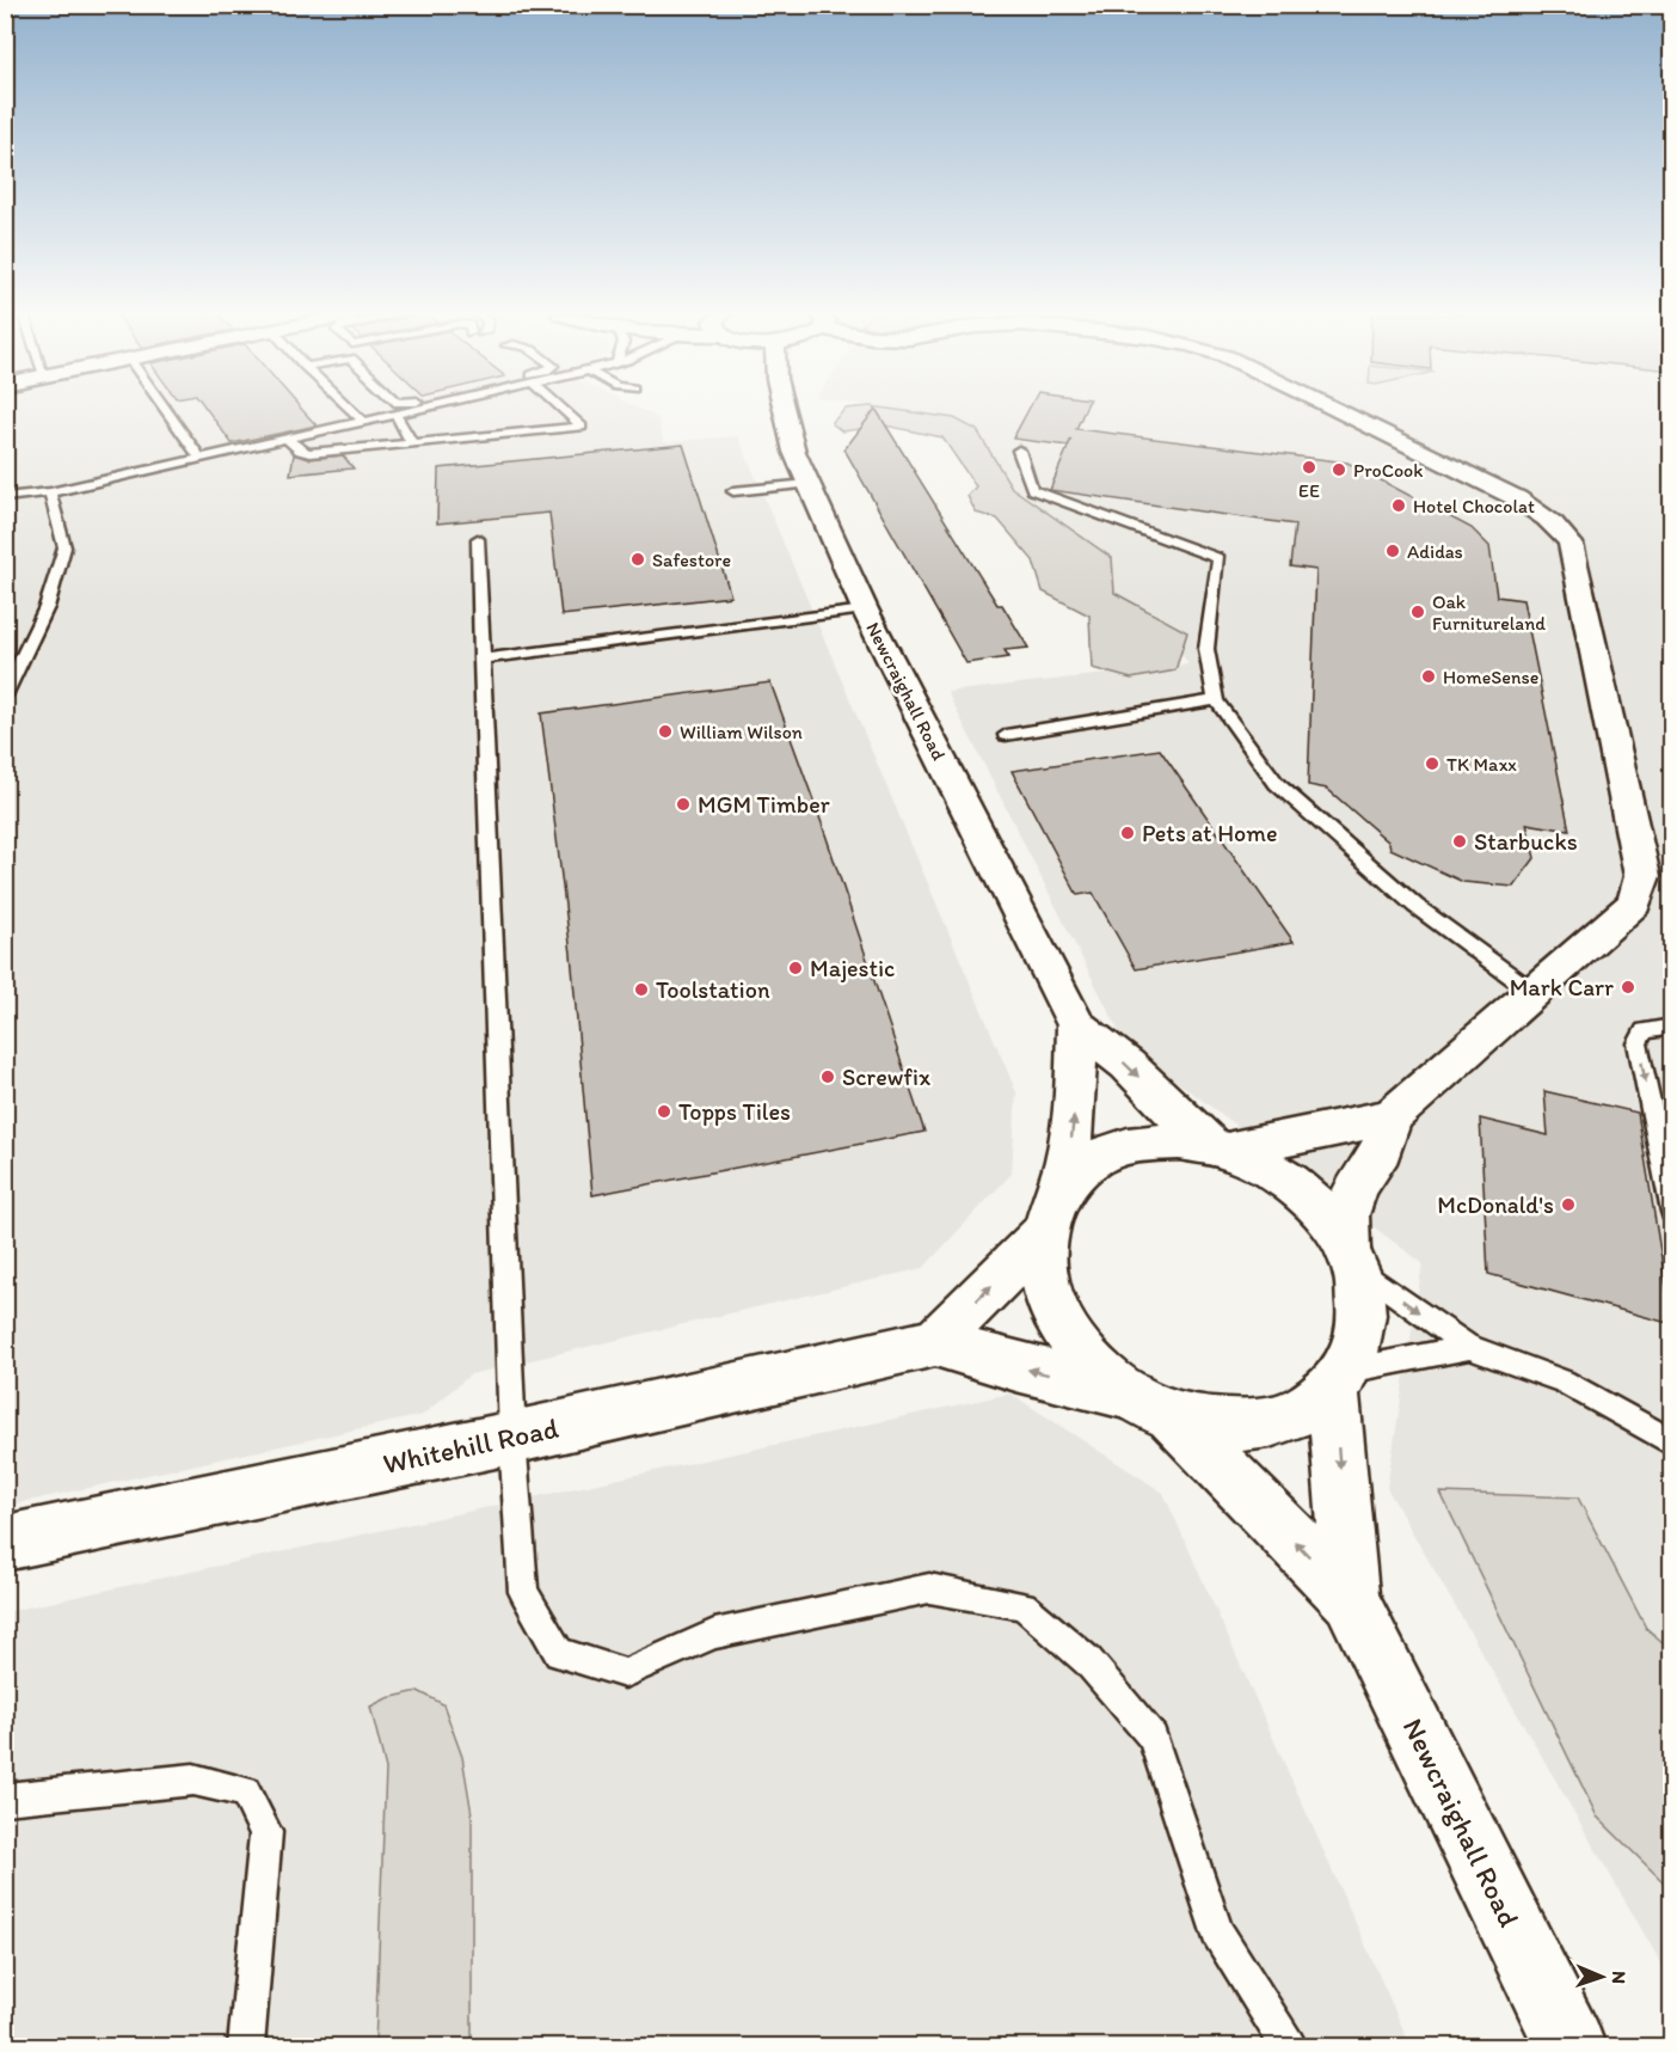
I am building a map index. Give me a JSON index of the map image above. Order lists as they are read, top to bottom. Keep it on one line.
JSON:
{"streets":{"street":["Newcraighall Road","Whitehill Road"]},"places":["EE","ProCook","Hotel Chocolat","Adidas","Safestore","Oak Furnitureland","HomeSense","William Wilson","TK Maxx","MGM Timber","Pets at Home","Starbucks","Majestic","Mark Carr","Toolstation","Screwfix","Topps Tiles","McDonald's"],"north":"right"}
